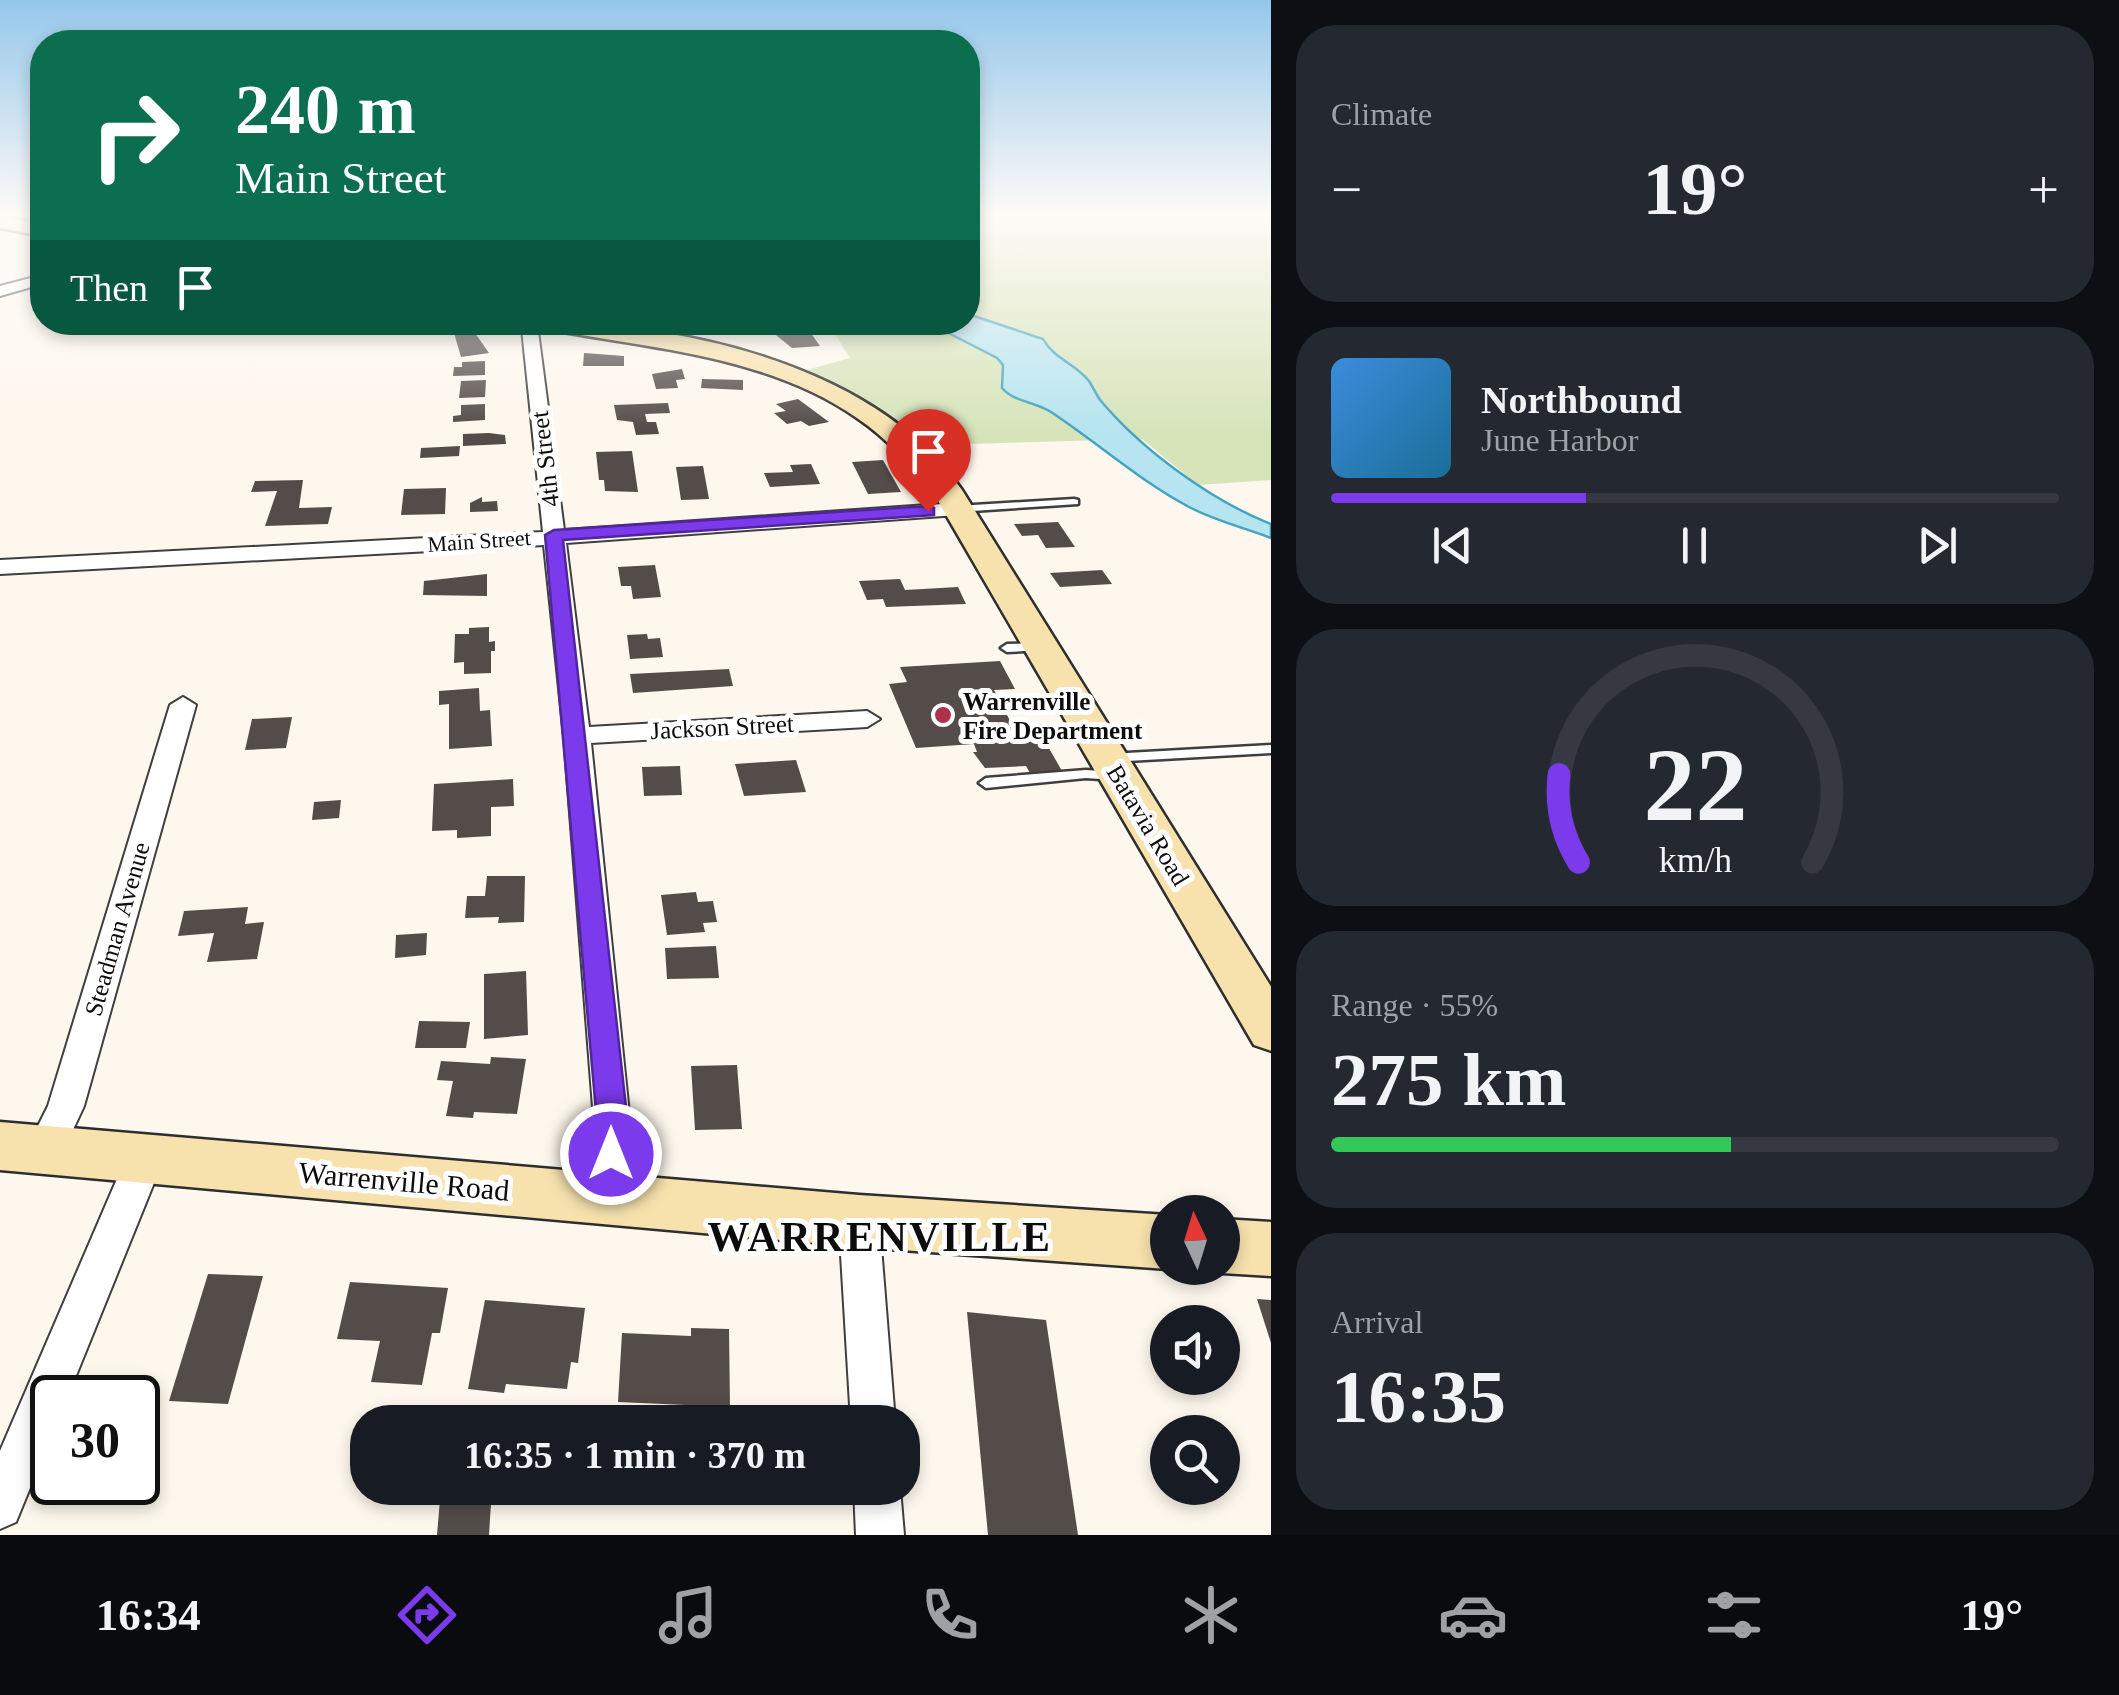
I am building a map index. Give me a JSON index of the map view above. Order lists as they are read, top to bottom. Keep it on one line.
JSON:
{"streets":{"main road":["Batavia Road","Warrenville Road"],"street":["4th Street","Main Street","Jackson Street","Steadman Avenue"]},"crossings":[["4th Street","Main Street"],["4th Street","Jackson Street"],["4th Street","Warrenville Road"],["Main Street","Batavia Road"],["Steadman Avenue","Warrenville Road"]],"districts":["WARRENVILLE"],"places":["Warrenville Fire Department"],"north":"top","page":{"tile":["Climate",["Range · 55%","275 km"],["Arrival","16:35"]],"turn":["240 m","Main Street"],"heat":["−","19°","+"],"then":"Then","song":["Northbound","June Harbor"],"limit":"30","trip":"16:35 · 1 min · 370 m","tabs":["16:34","19°"],"gauge":["22","km/h"]}}
